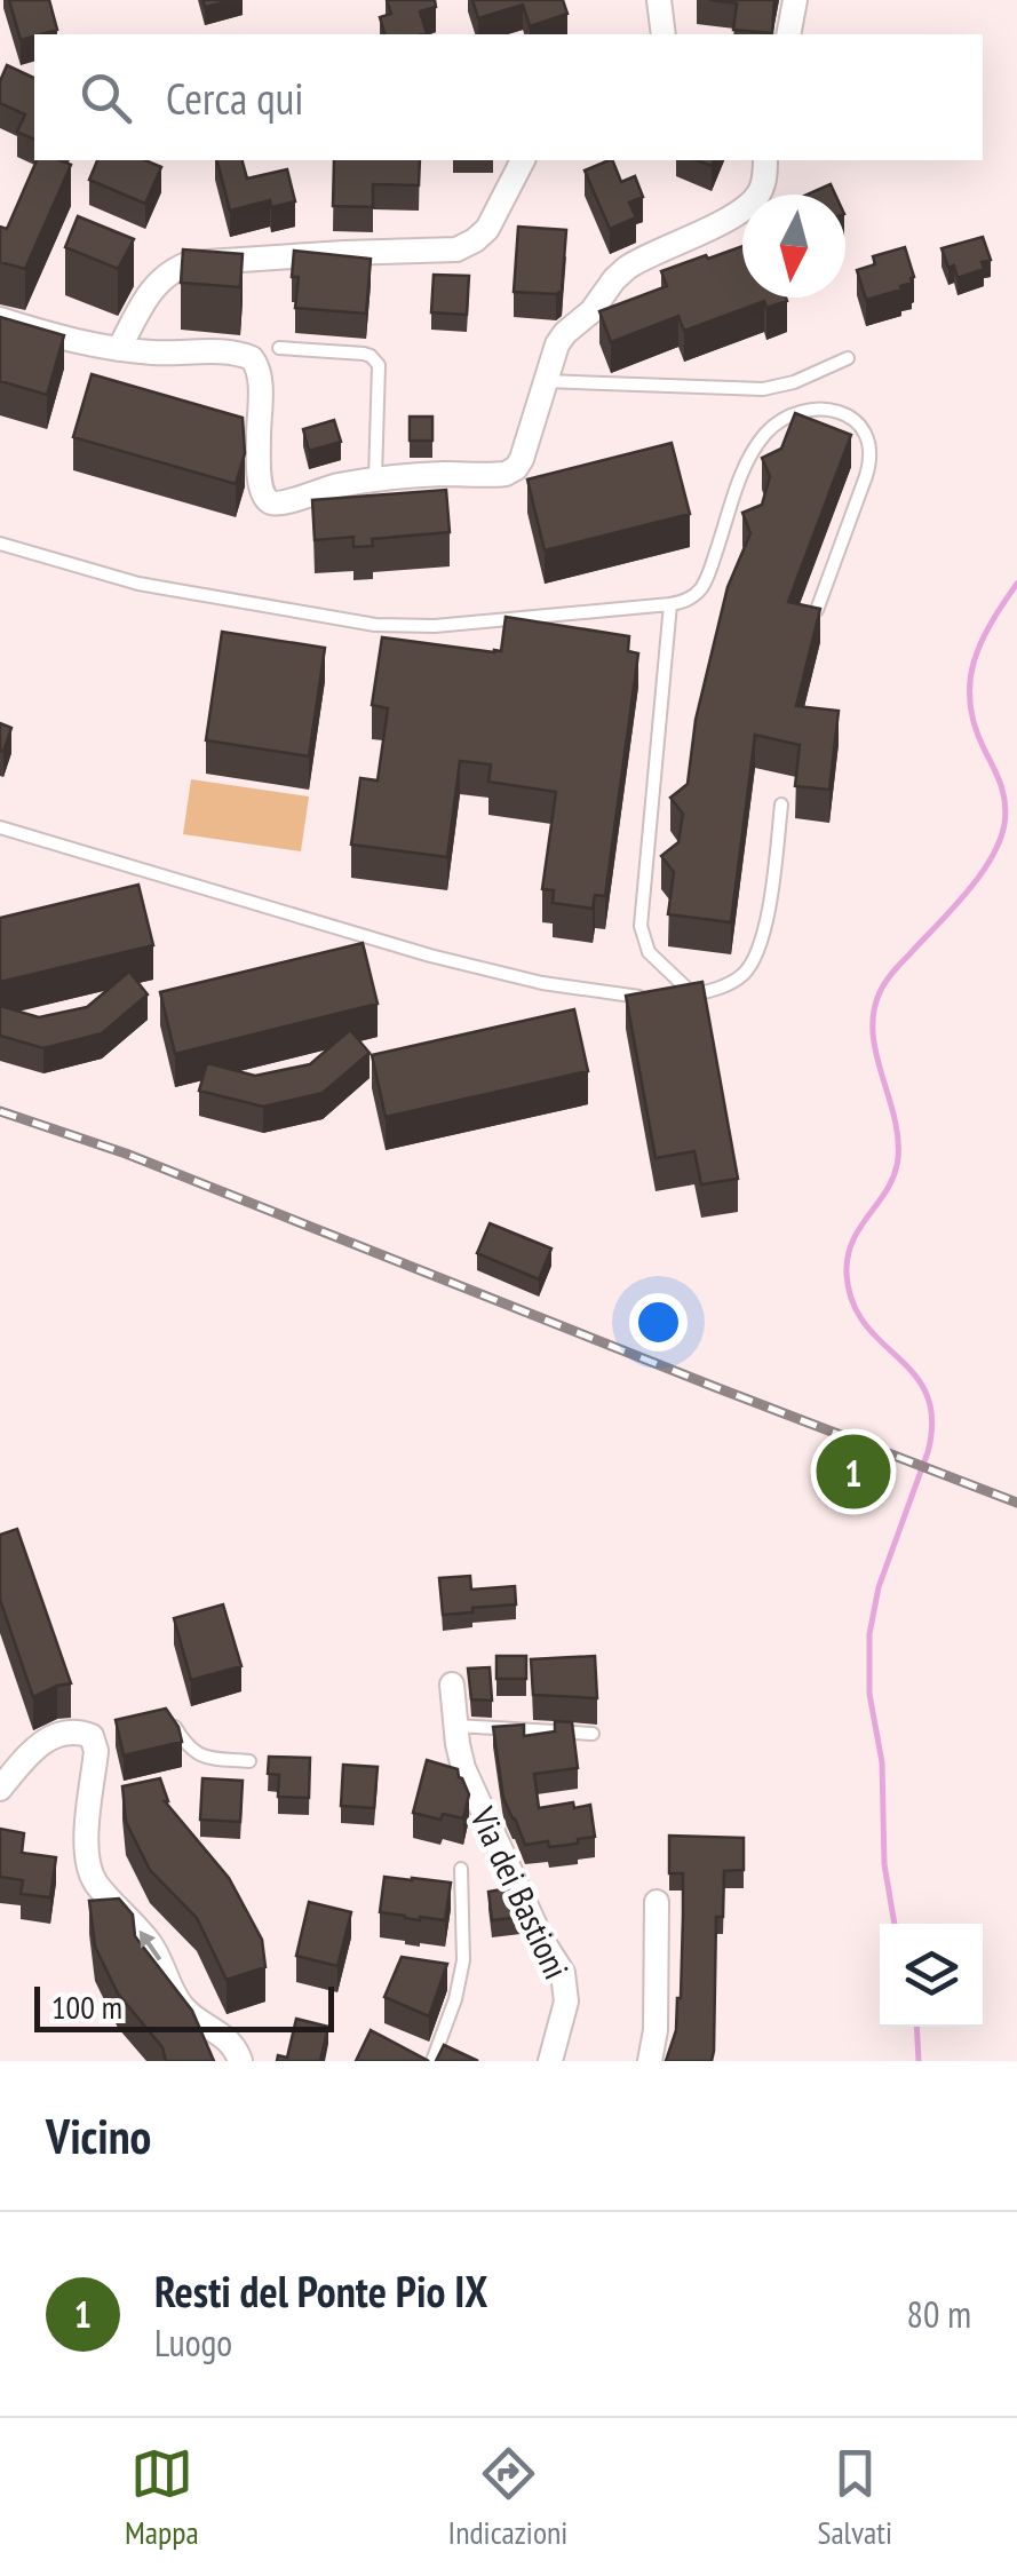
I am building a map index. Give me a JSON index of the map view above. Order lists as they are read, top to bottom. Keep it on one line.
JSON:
{"streets":{"street":["Via dei Bastioni"]},"scale_bar":"100 m","north":"bottom","page":{"search":"Cerca qui","pins":"1","scale":"100 m","heading":"Vicino","list":[{"mark":"1","name":"Resti del Ponte Pio IX","note":"Luogo","value":"80 m"}],"nav":["Mappa","Indicazioni","Salvati"]}}
